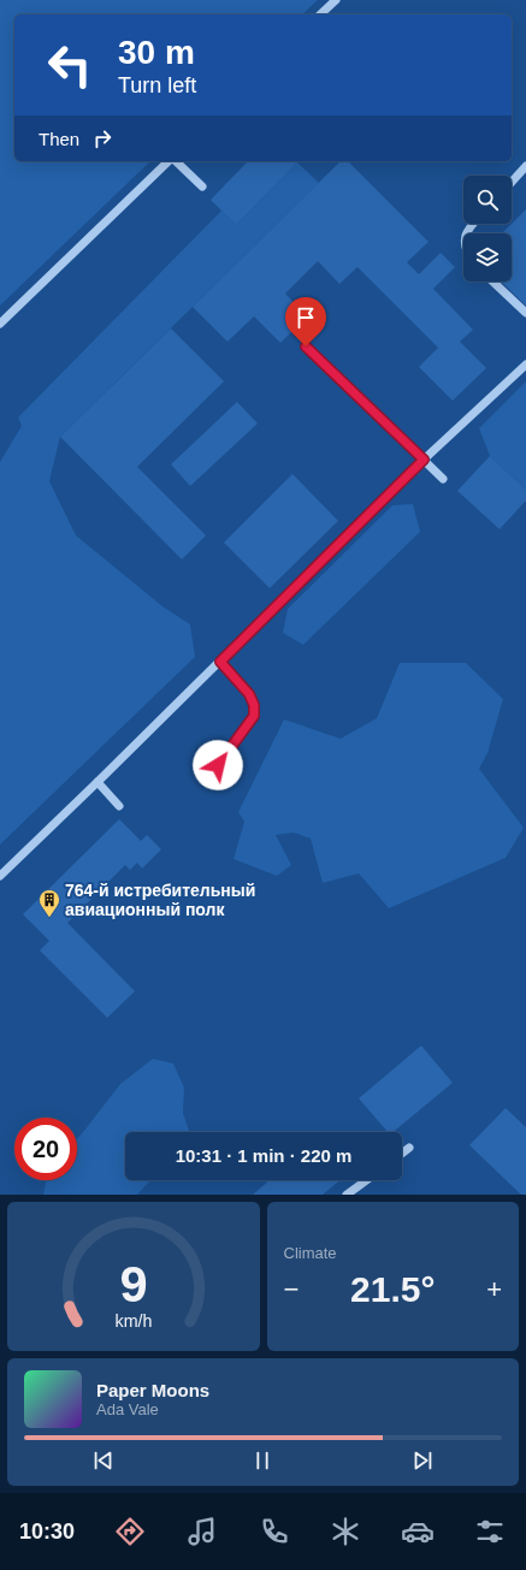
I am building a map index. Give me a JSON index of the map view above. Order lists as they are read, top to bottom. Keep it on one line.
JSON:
{"places":{"building":["764-й истребительный авиационный полк"]},"page":{"turn":["30 m","Turn left"],"then":"Then","limit":"20","trip":"10:31 · 1 min · 220 m","tile":"Climate","heat":["−","21.5°","+"],"song":["Paper Moons","Ada Vale"],"tabs":"10:30","gauge":["9","km/h"]}}
